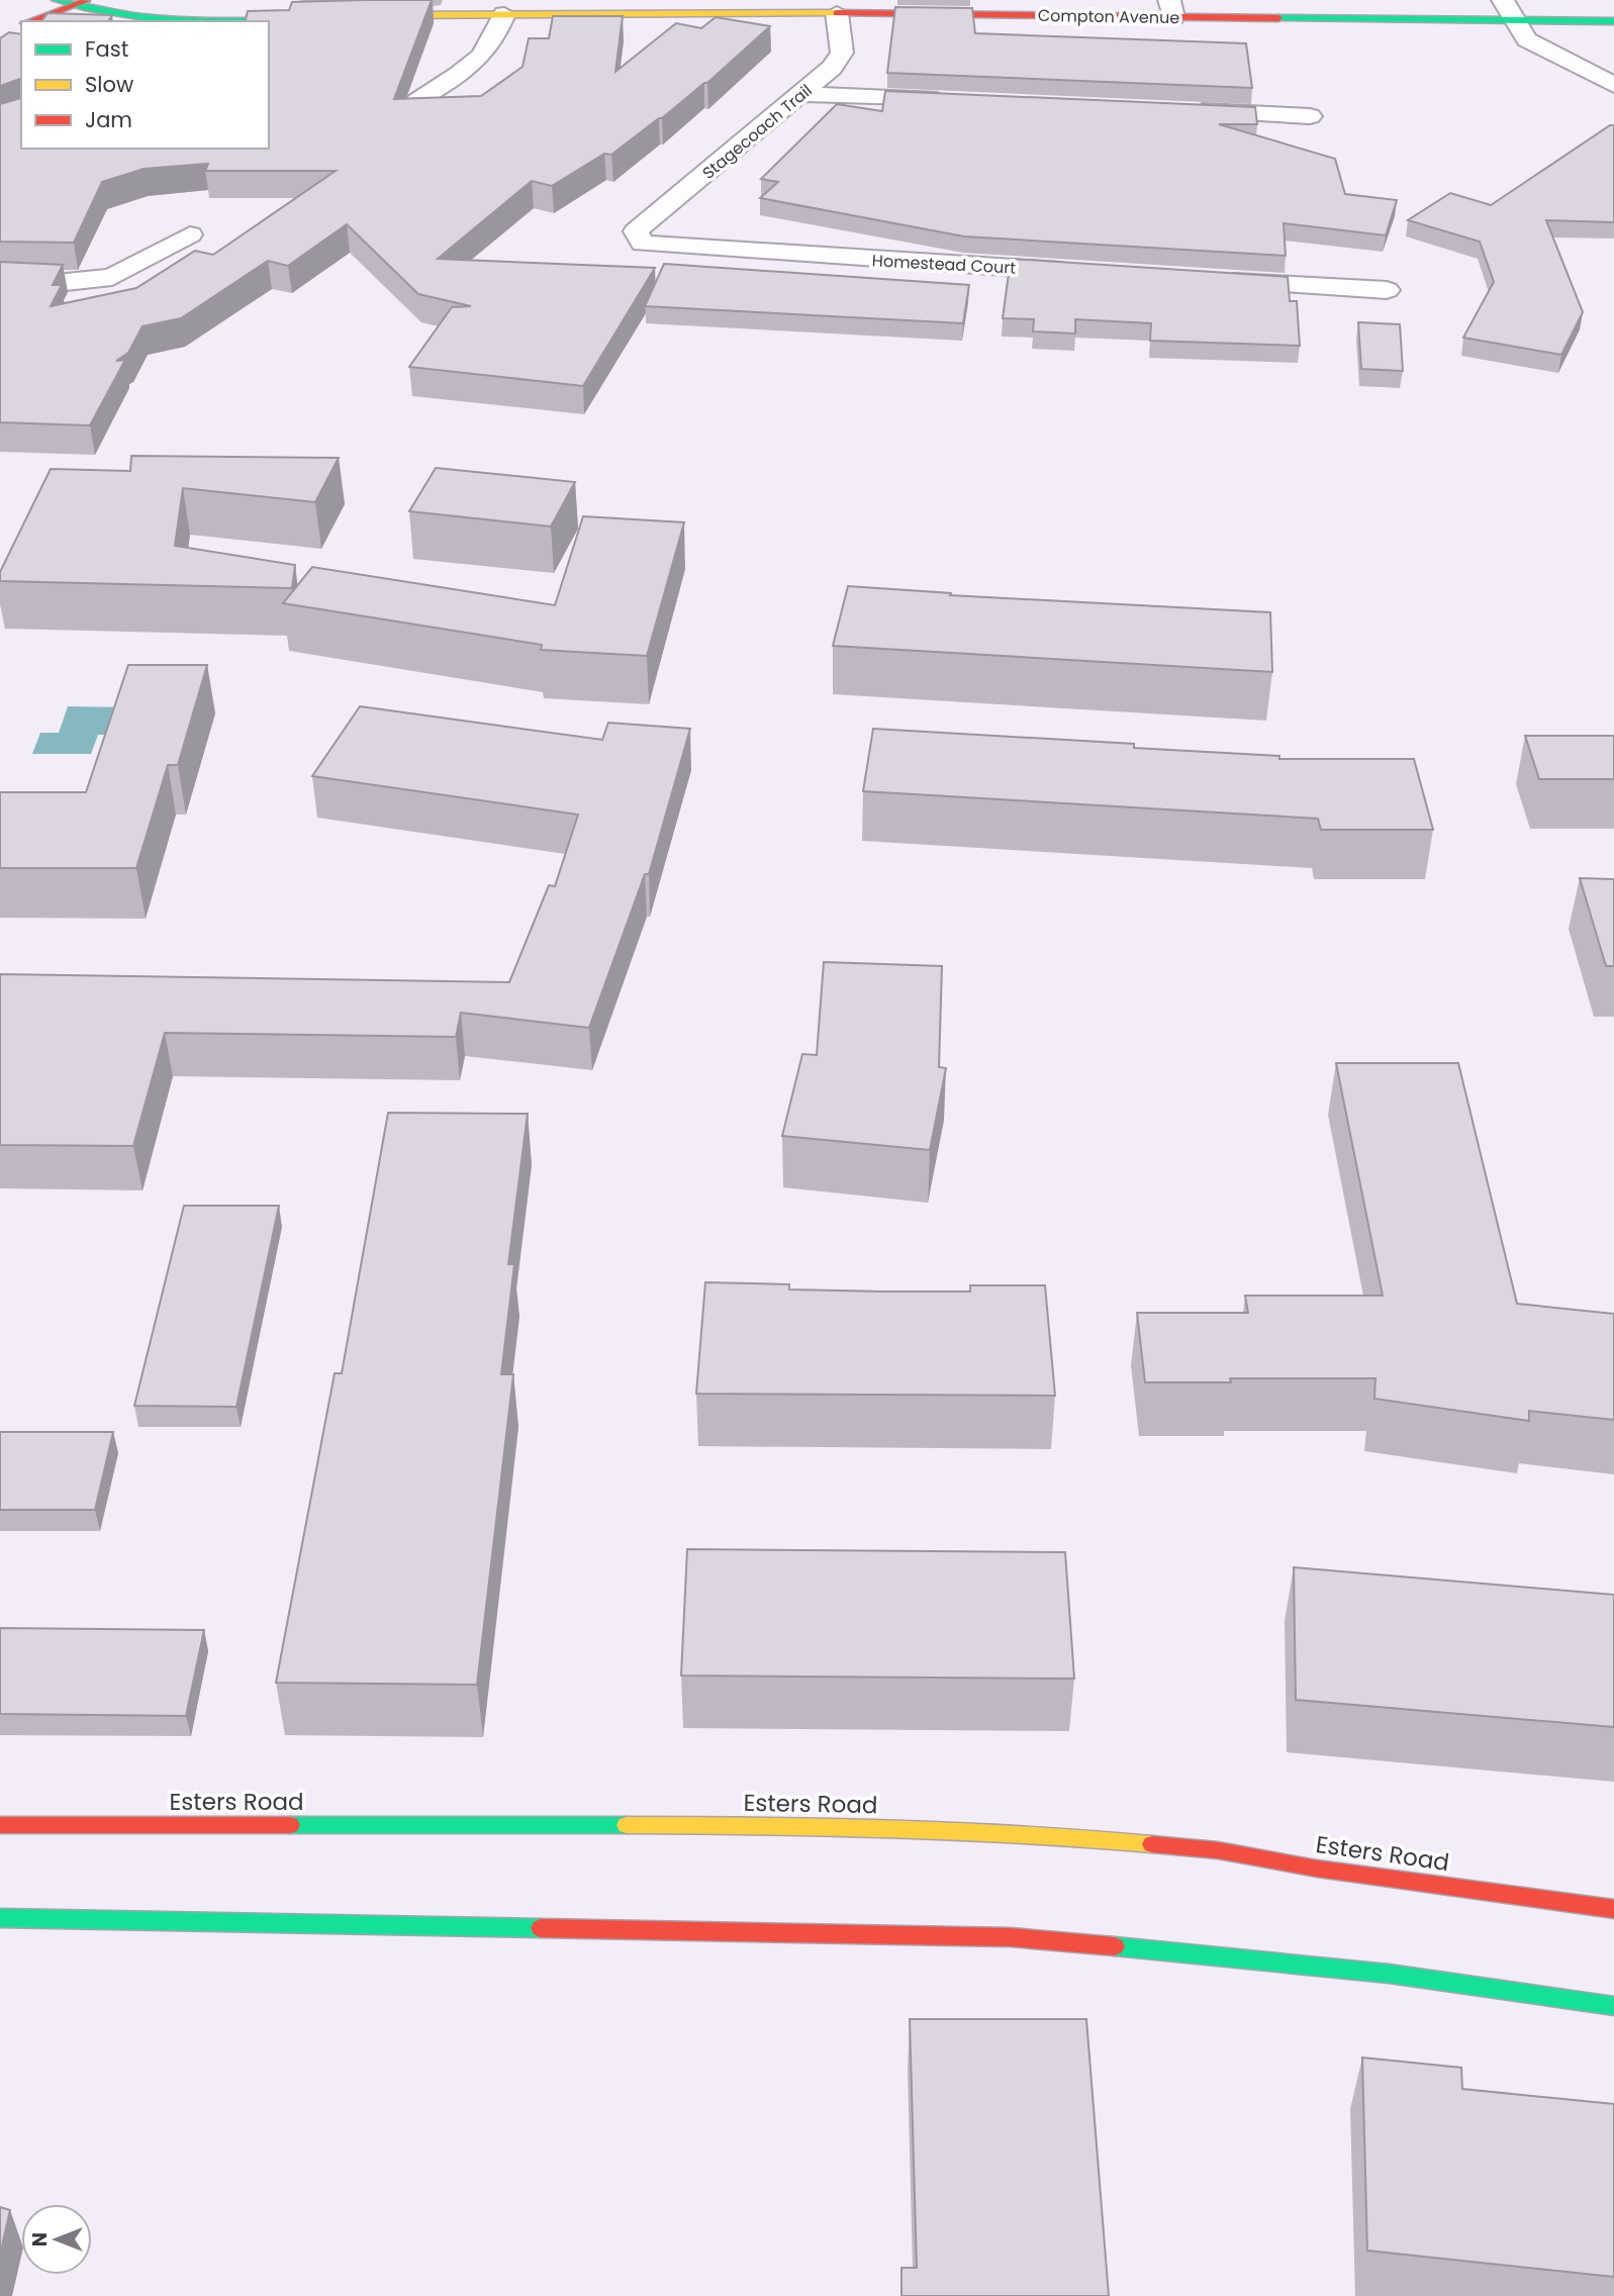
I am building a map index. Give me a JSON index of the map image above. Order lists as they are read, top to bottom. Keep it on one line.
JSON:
{"streets":{"street":["Compton Avenue","Stagecoach Trail","Homestead Court","Esters Road"]},"crossings":[["Compton Avenue","Stagecoach Trail"],["Stagecoach Trail","Homestead Court"]],"legend":["Fast","Slow","Jam"],"north":"left"}
